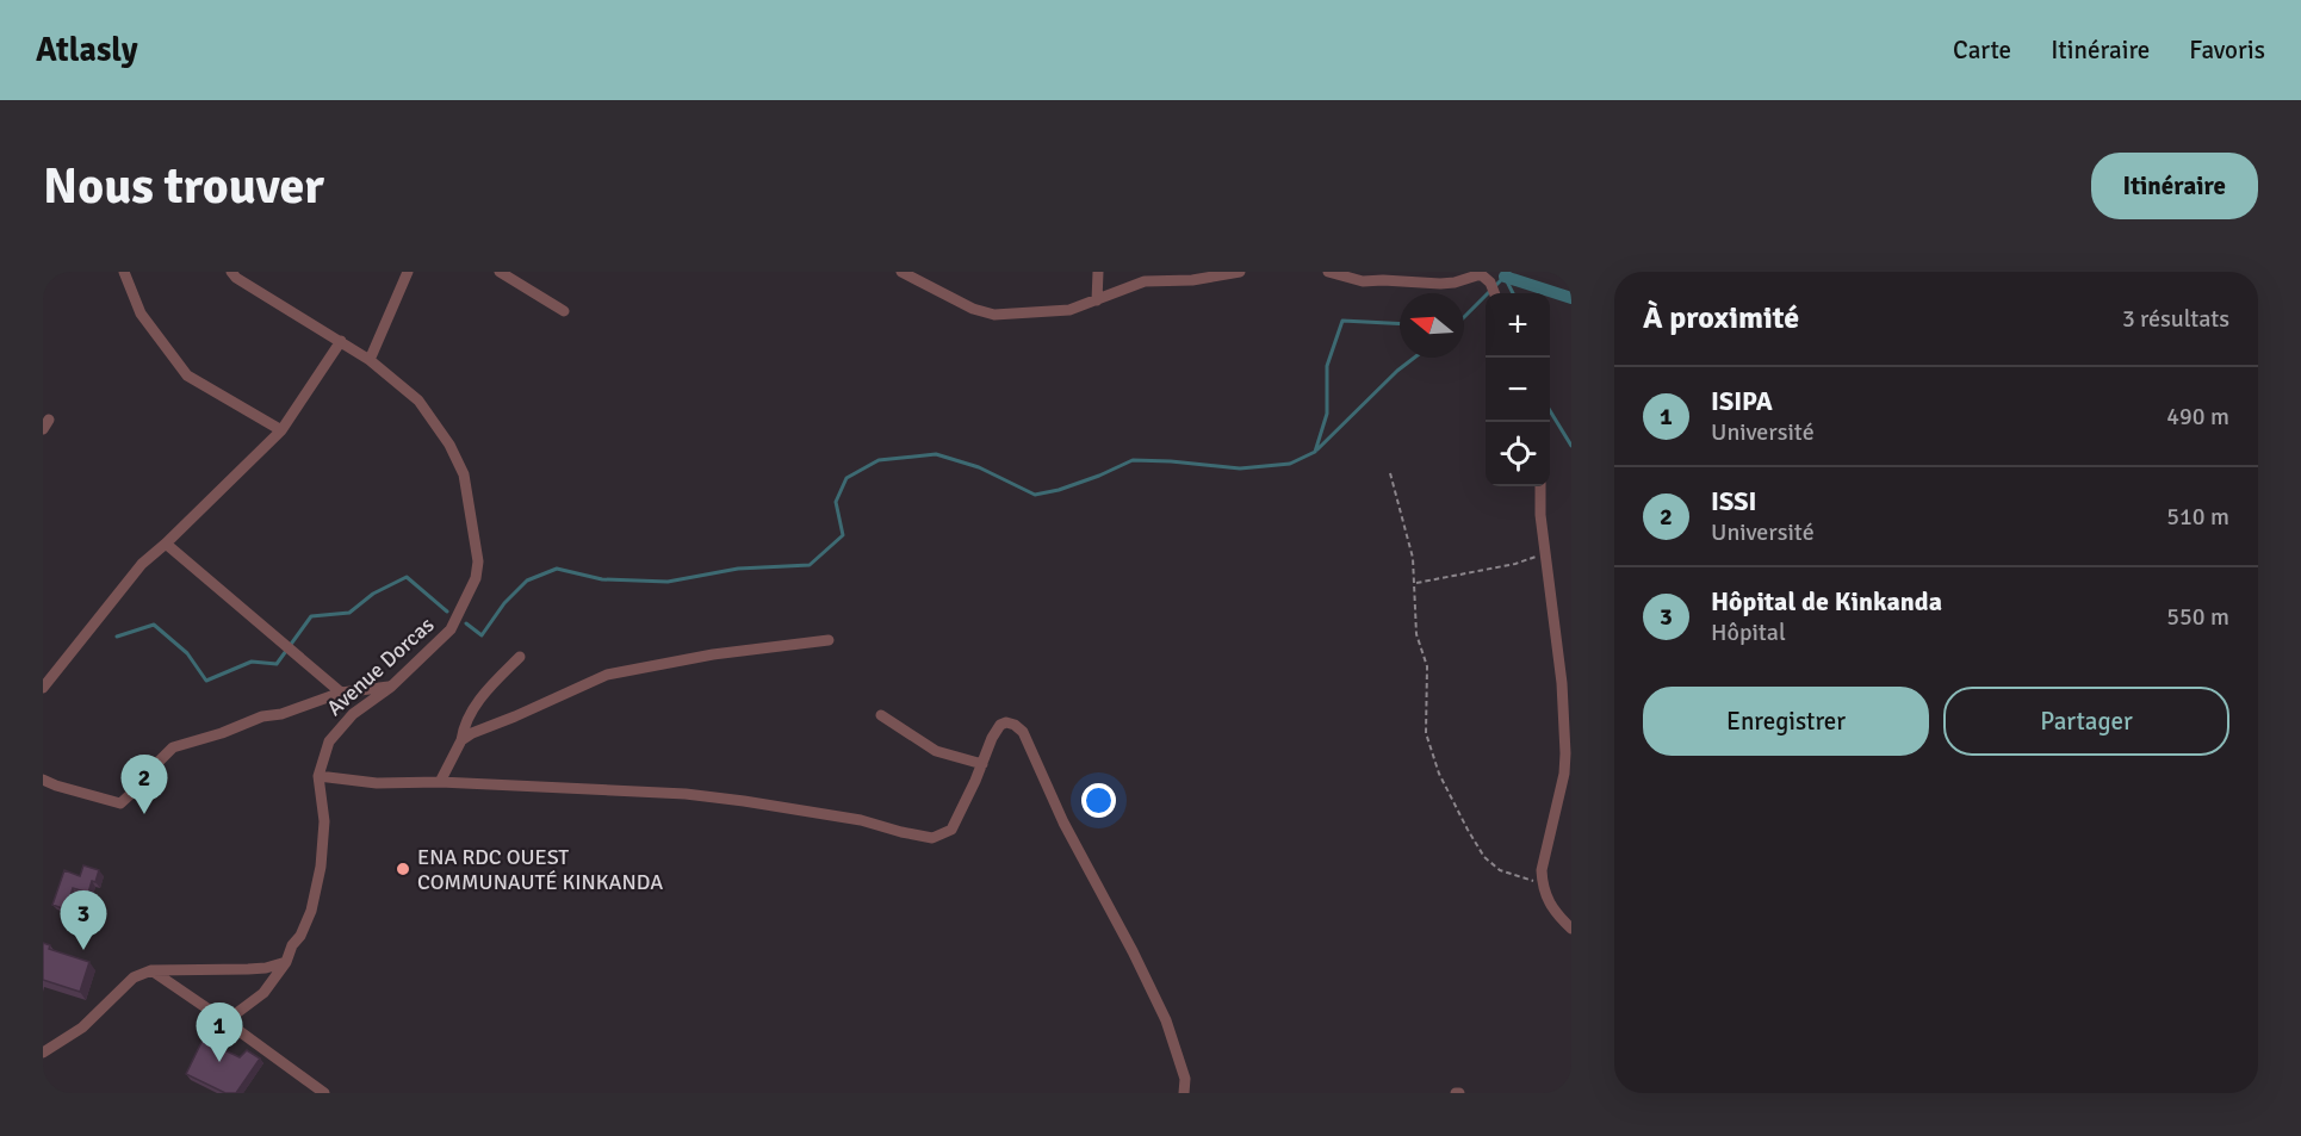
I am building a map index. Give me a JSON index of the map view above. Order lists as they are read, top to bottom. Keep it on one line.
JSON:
{"streets":{"street":["Avenue Dorcas"]},"places":["ENA RDC OUEST COMMUNAUTÉ KINKANDA"],"north":"left","page":{"header":"Atlasly","nav":["Carte","Itinéraire","Favoris"],"buttons":["Itinéraire",["Enregistrer","Partager"]],"title":"Nous trouver","heading":["À proximité","3 résultats"],"map_buttons":["+","−"],"list":[{"mark":"1","name":"ISIPA","note":"Université","value":"490 m"},{"mark":"2","name":"ISSI","note":"Université","value":"510 m"},{"mark":"3","name":"Hôpital de Kinkanda","note":"Hôpital","value":"550 m"}],"pins":["2","3","1"]}}
